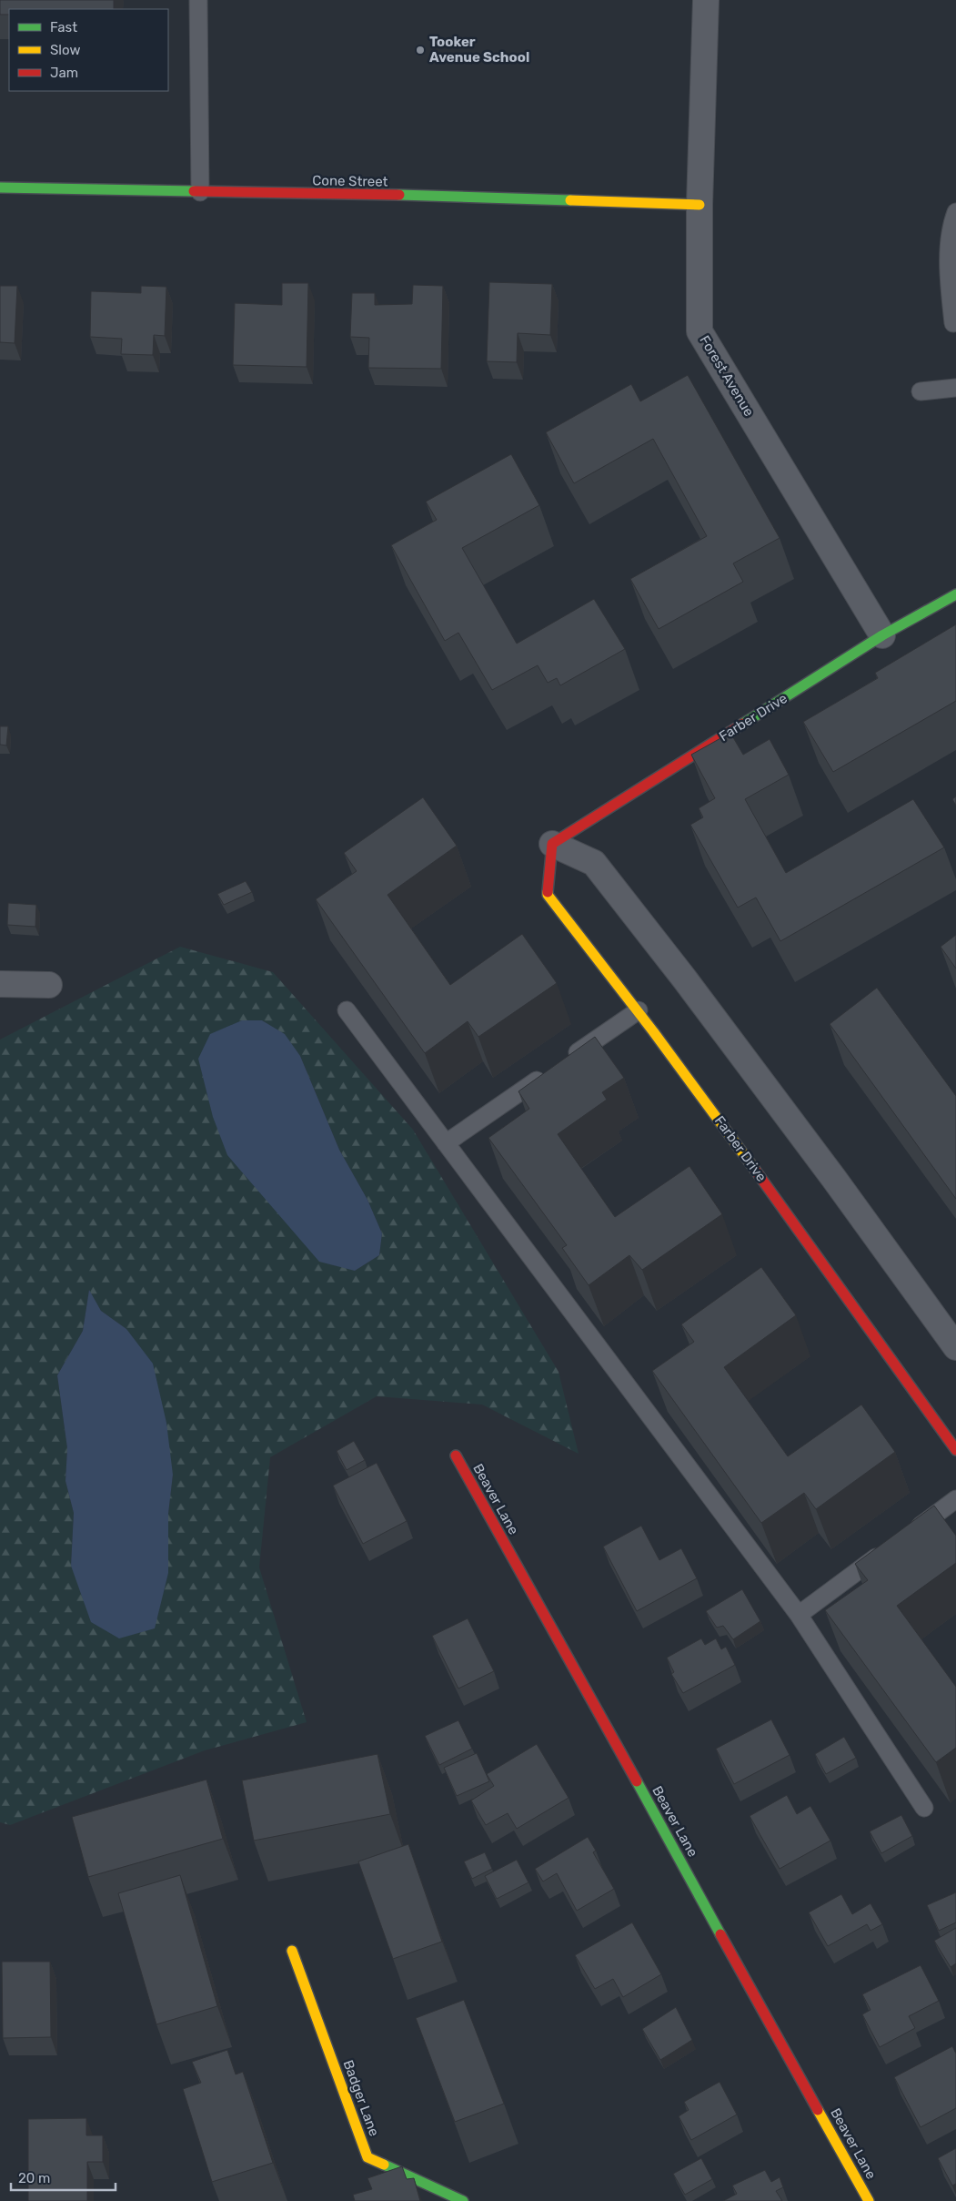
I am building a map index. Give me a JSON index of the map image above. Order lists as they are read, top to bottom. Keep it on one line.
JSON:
{"streets":{"street":["Cone Street","Forest Avenue","Farber Drive","Beaver Lane","Badger Lane"]},"crossings":[["Cone Street","Forest Avenue"],["Forest Avenue","Farber Drive"]],"places":["Tooker Avenue School"],"legend":["Fast","Slow","Jam"],"scale_bar":"20 m"}
